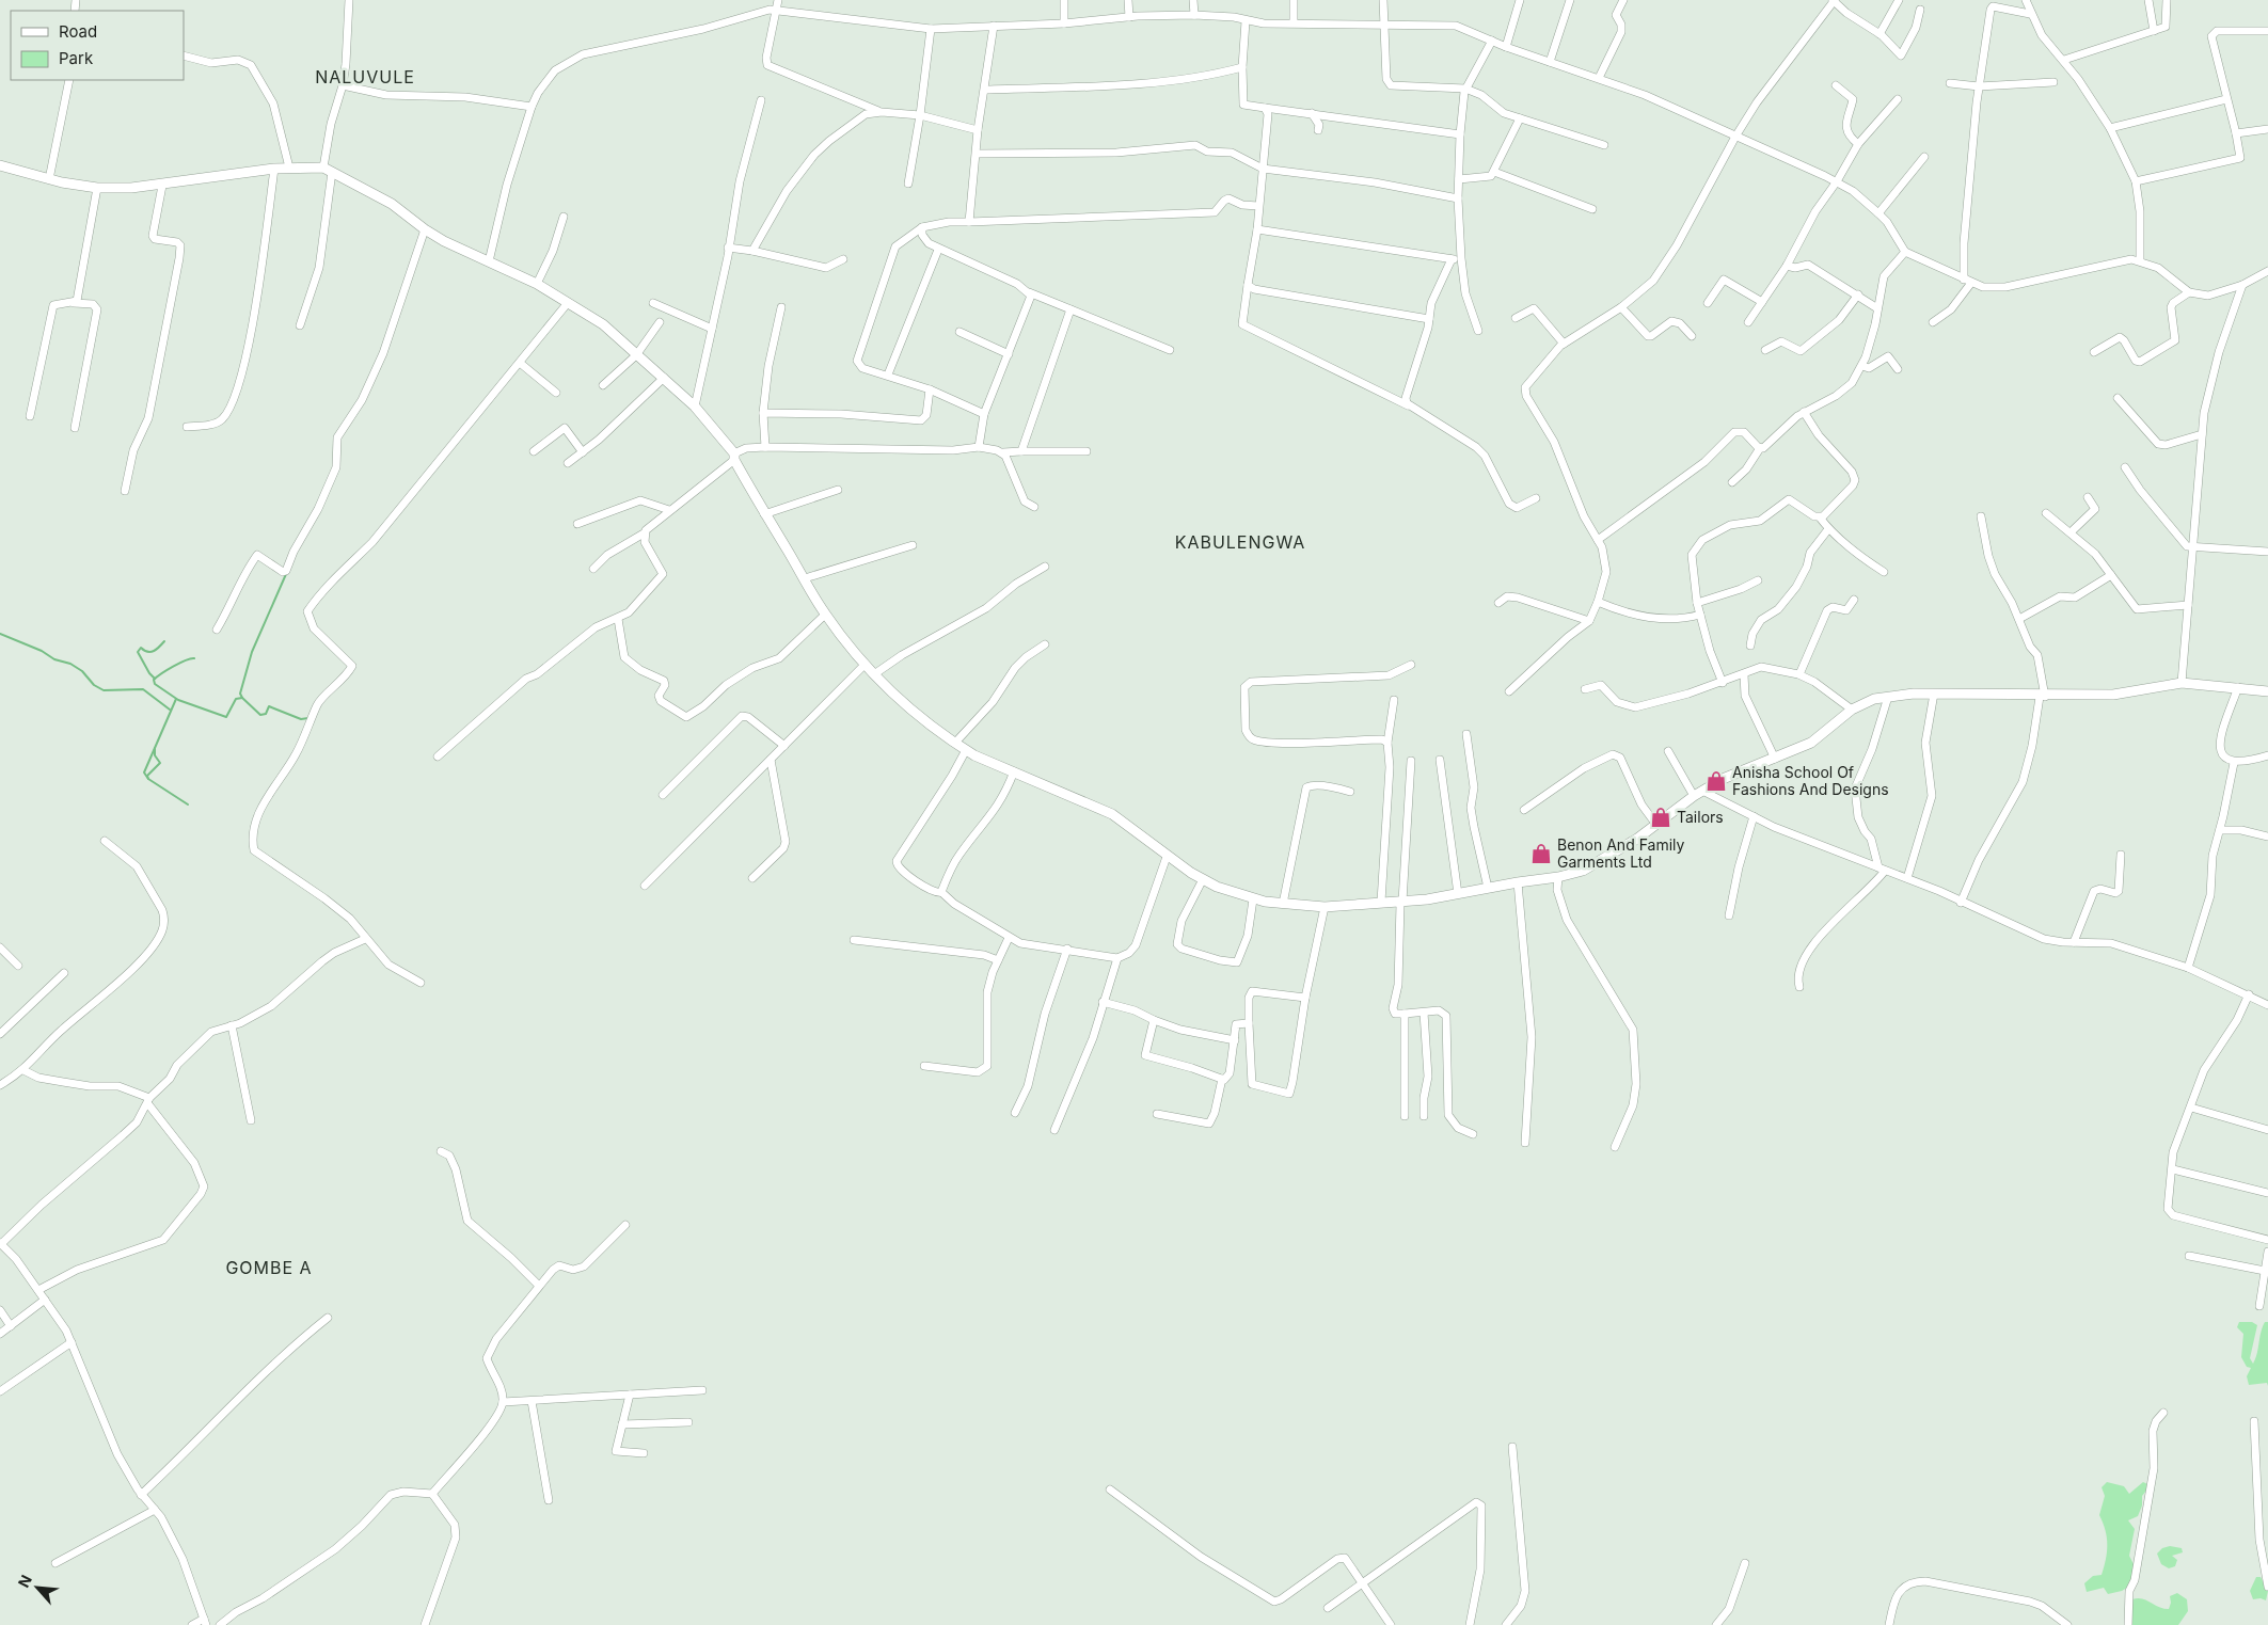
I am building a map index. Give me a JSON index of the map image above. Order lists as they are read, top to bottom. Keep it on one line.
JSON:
{"districts":["NALUVULE","KABULENGWA","GOMBE A"],"places":{"shop":["Anisha School Of Fashions And Designs","Tailors","Benon And Family Garments Ltd"]},"legend":["Road","Park"],"north":"top left"}
